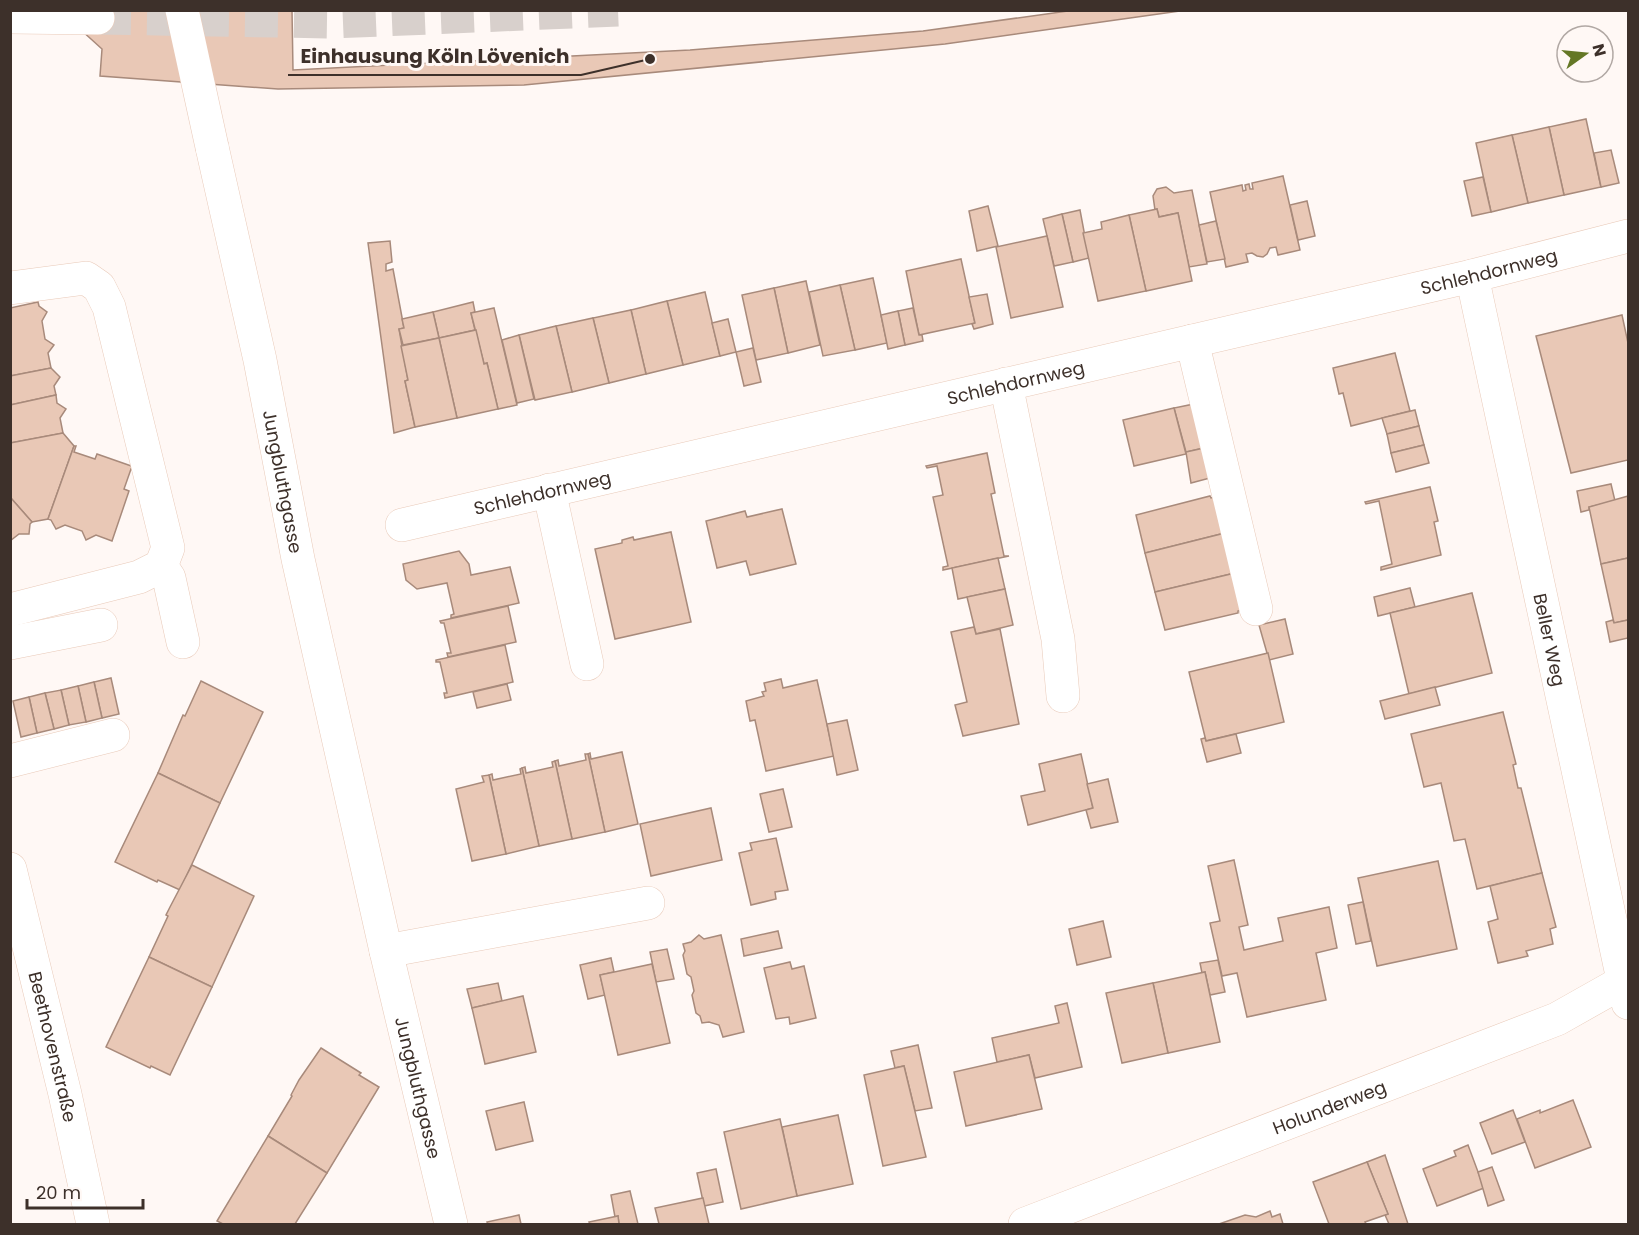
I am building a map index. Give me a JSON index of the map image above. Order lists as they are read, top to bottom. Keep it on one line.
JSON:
{"streets":{"main road":["Schlehdornweg","Jungbluthgasse","Beller Weg","Beethovenstraße","Holunderweg"]},"crossings":[["Schlehdornweg","Beller Weg"],["Beller Weg","Holunderweg"]],"places":["Einhausung Köln Lövenich"],"scale_bar":"20 m","north":"right"}
